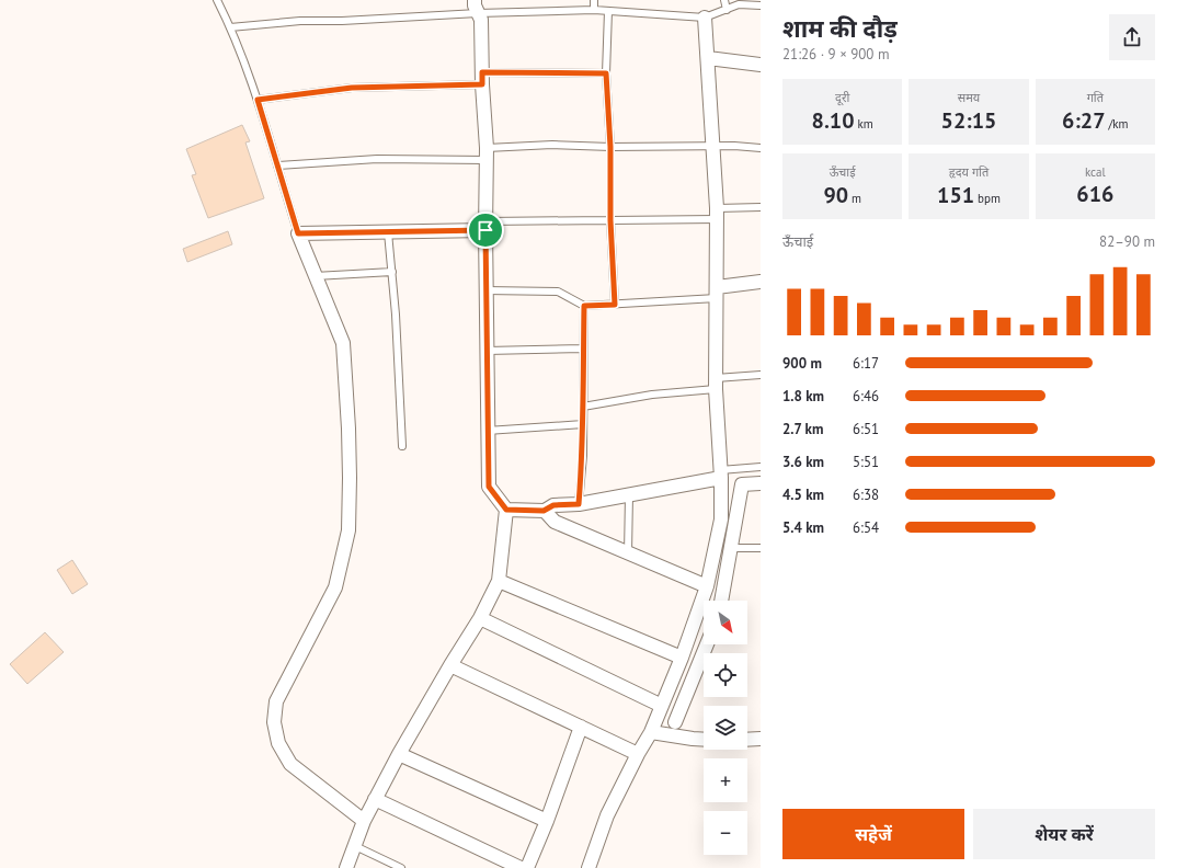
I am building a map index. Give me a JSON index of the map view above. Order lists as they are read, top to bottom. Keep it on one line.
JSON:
{"north":"bottom right","page":{"heading":["शाम की दौड़","21:26 · 9 × 900 m"],"stats":[["दूरी","8.10 km"],["समय","52:15"],["गति","6:27 /km"],["ऊँचाई","90 m"],["हृदय गति","151 bpm"],["kcal","616"]],"chart":["ऊँचाई","82–90 m"],"list":[{"name":"900 m","note":"6:17"},{"name":"1.8 km","note":"6:46"},{"name":"2.7 km","note":"6:51"},{"name":"3.6 km","note":"5:51"},{"name":"4.5 km","note":"6:38"},{"name":"5.4 km","note":"6:54"}],"map_buttons":["+","−"],"buttons":["सहेजें","शेयर करें"]}}
